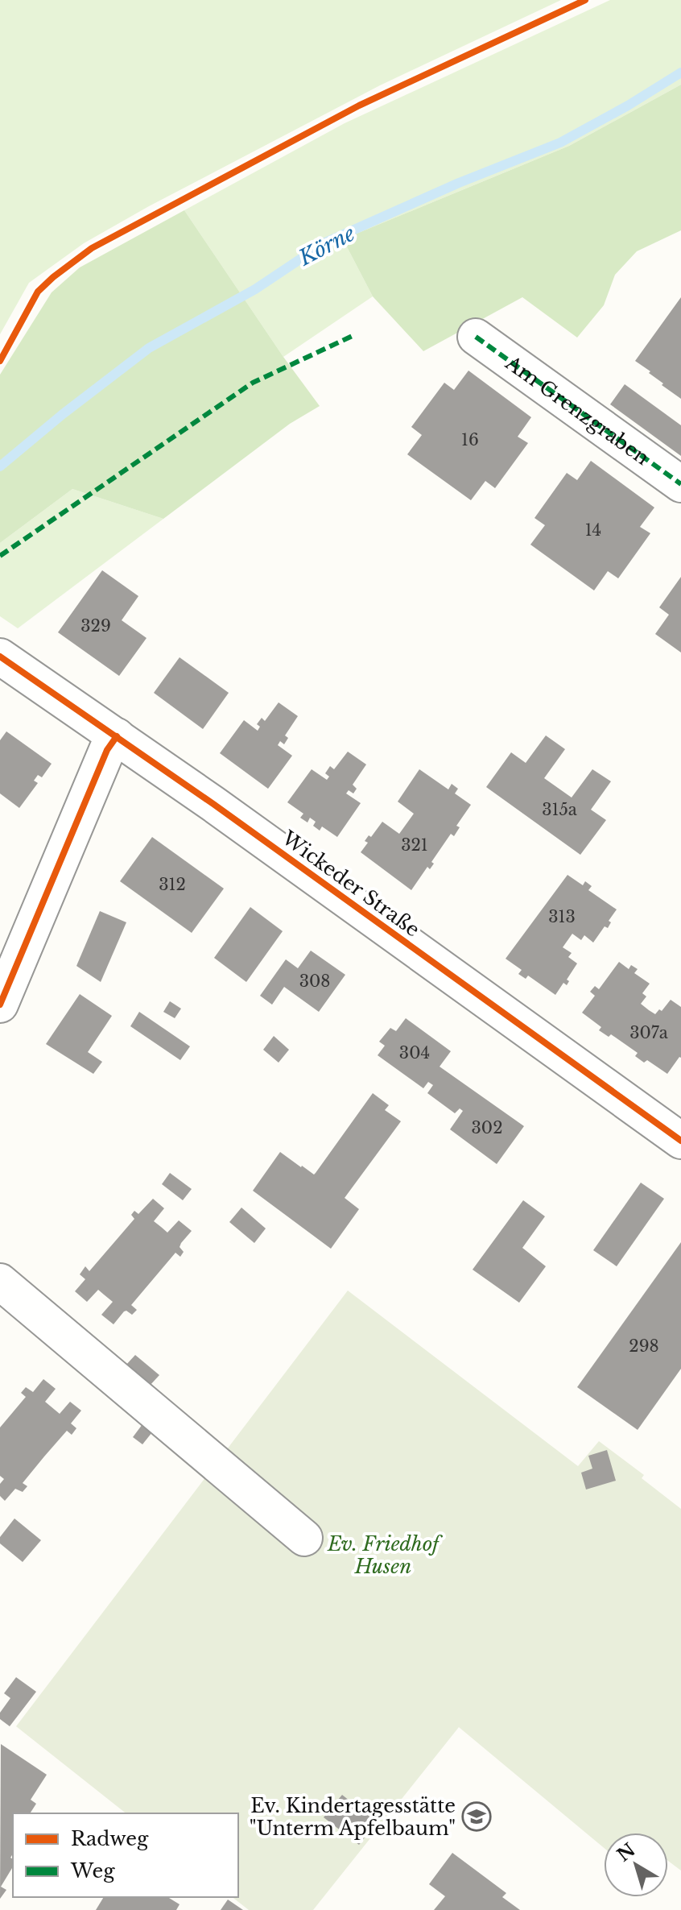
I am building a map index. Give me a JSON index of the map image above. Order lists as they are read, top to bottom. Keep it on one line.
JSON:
{"streets":{"street":["Am Grenzgraben","Wickeder Straße"]},"water":["Körne"],"parks":["Ev. Friedhof Husen"],"places":{"school or university":["Ev. Kindertagesstätte \"Unterm Apfelbaum\""]},"house_numbers":["16","14","329","315a","321","312","313","308","307a","304","302","298"],"legend":["Radweg","Weg"],"north":"top left"}
